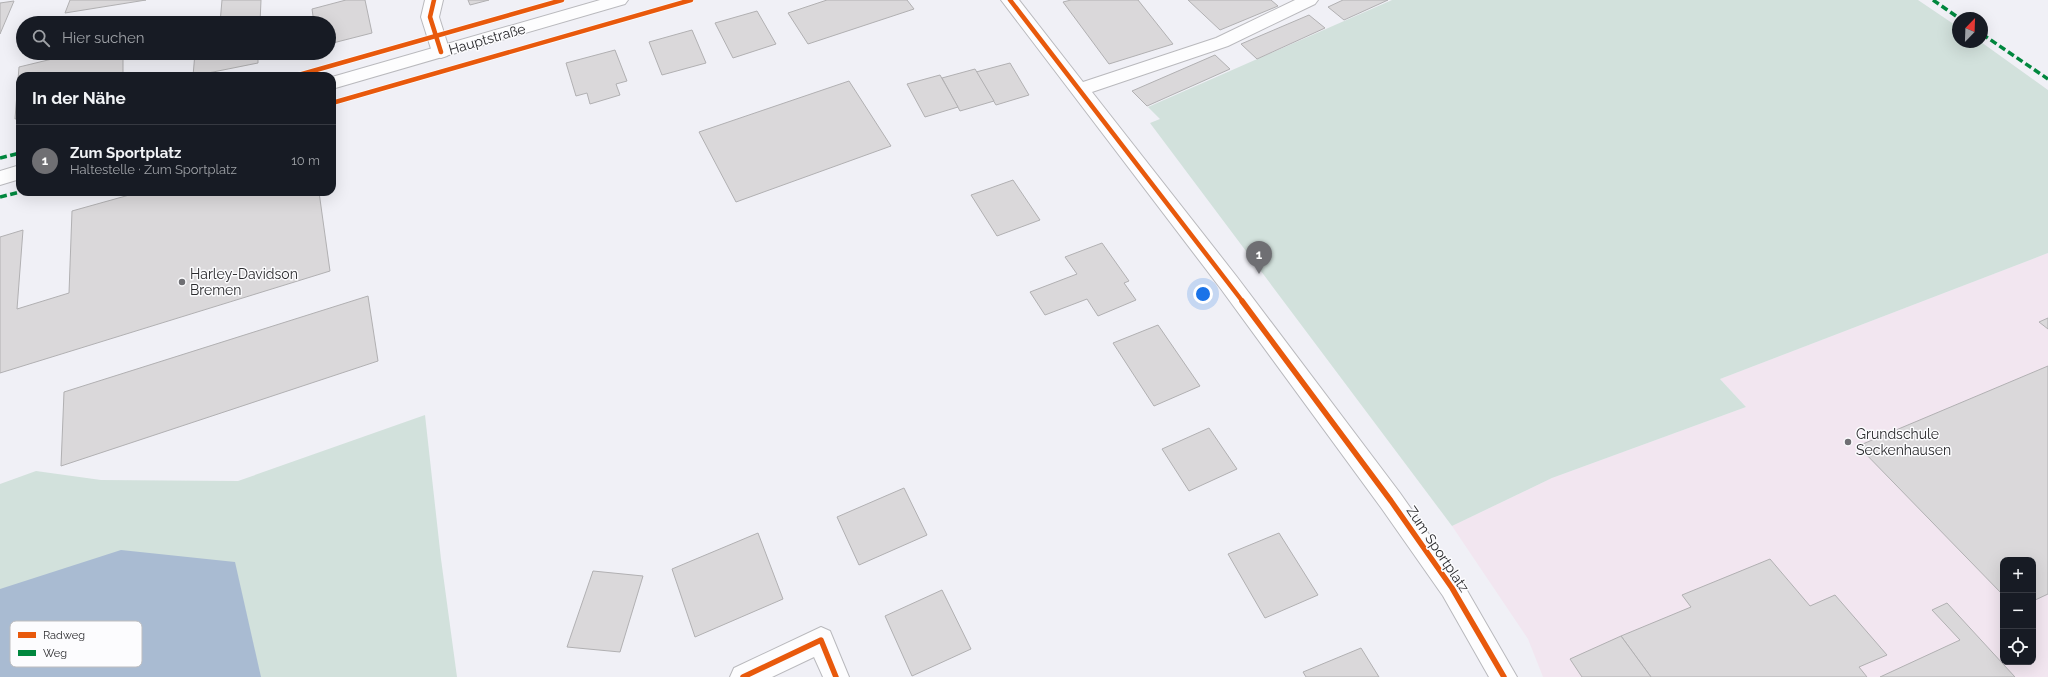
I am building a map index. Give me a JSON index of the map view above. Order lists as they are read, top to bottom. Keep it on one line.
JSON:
{"streets":{"street":["Hauptstraße","Zum Sportplatz"]},"places":["Harley-Davidson Bremen","Grundschule Seckenhausen"],"legend":["Radweg","Weg"],"north":"top right","page":{"search":"Hier suchen","heading":"In der Nähe","list":[{"mark":"1","name":"Zum Sportplatz","note":"Haltestelle · Zum Sportplatz","value":"10 m"}],"pins":"1","map_buttons":["+","−"]}}
